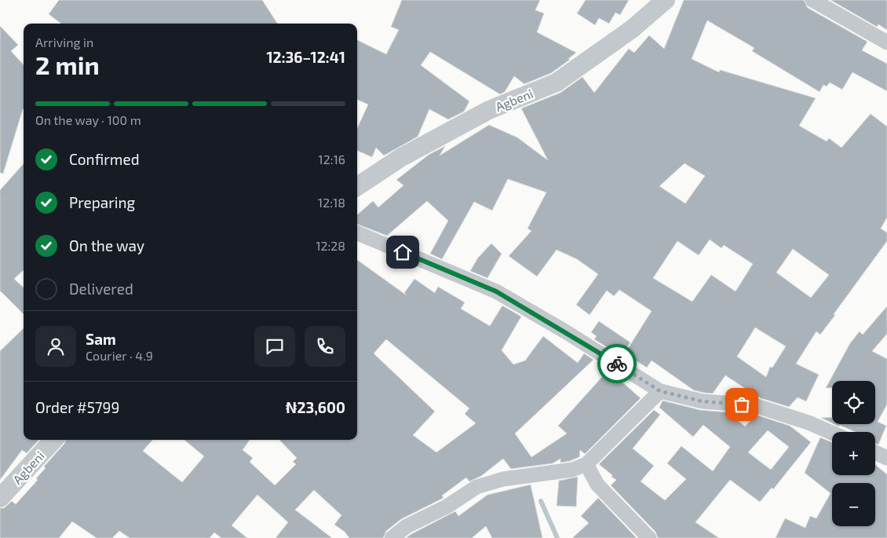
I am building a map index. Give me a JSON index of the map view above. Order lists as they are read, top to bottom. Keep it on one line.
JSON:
{"streets":{"street":["Agbeni"]},"page":{"heading":["2 min","Arriving in","12:36–12:41"],"panel":["Sam","Courier · 4.9","Order #5799","₦23,600"],"bar":"On the way · 100 m","list":[["Confirmed","12:16"],["Preparing","12:18"],["On the way","12:28"],"Delivered"],"map_buttons":["+","−"]}}
